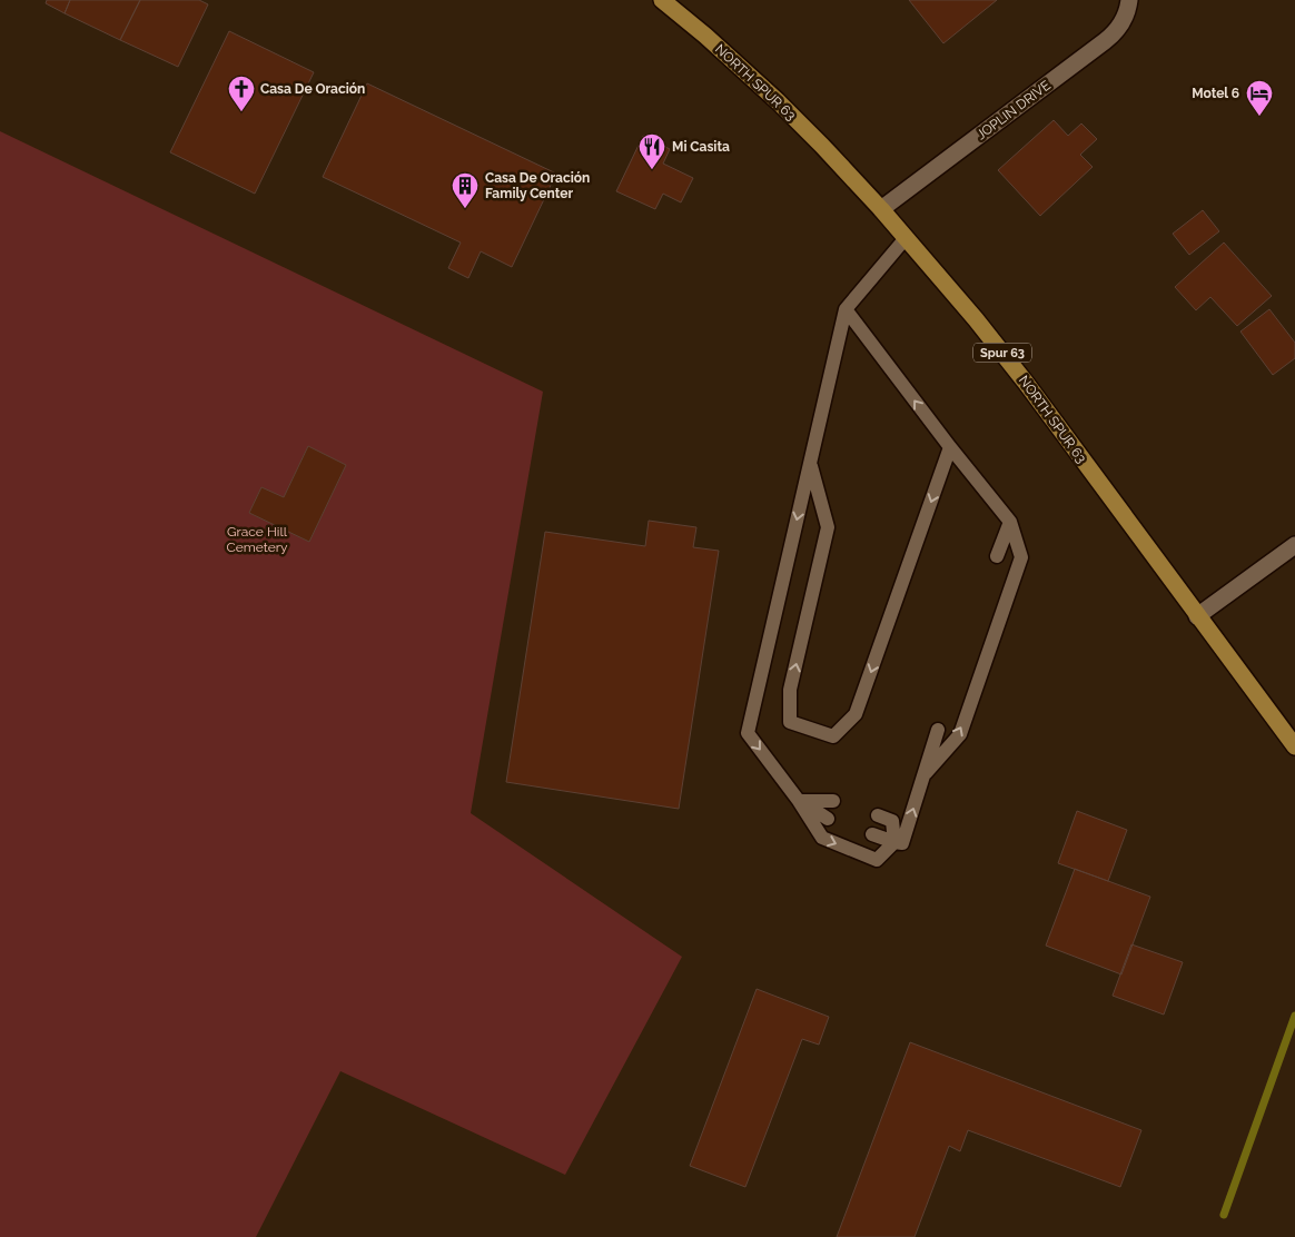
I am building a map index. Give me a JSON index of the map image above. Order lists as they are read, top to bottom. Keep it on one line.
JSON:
{"streets":{"main road":["NORTH SPUR 63","Spur 63"],"street":["JOPLIN DRIVE"]},"crossings":[["NORTH SPUR 63","JOPLIN DRIVE"]],"parks":["Grace Hill Cemetery"],"places":{"church":["Casa De Oración"],"hotel":["Motel 6"],"restaurant":["Mi Casita"],"building":["Casa De Oración Family Center"]}}
